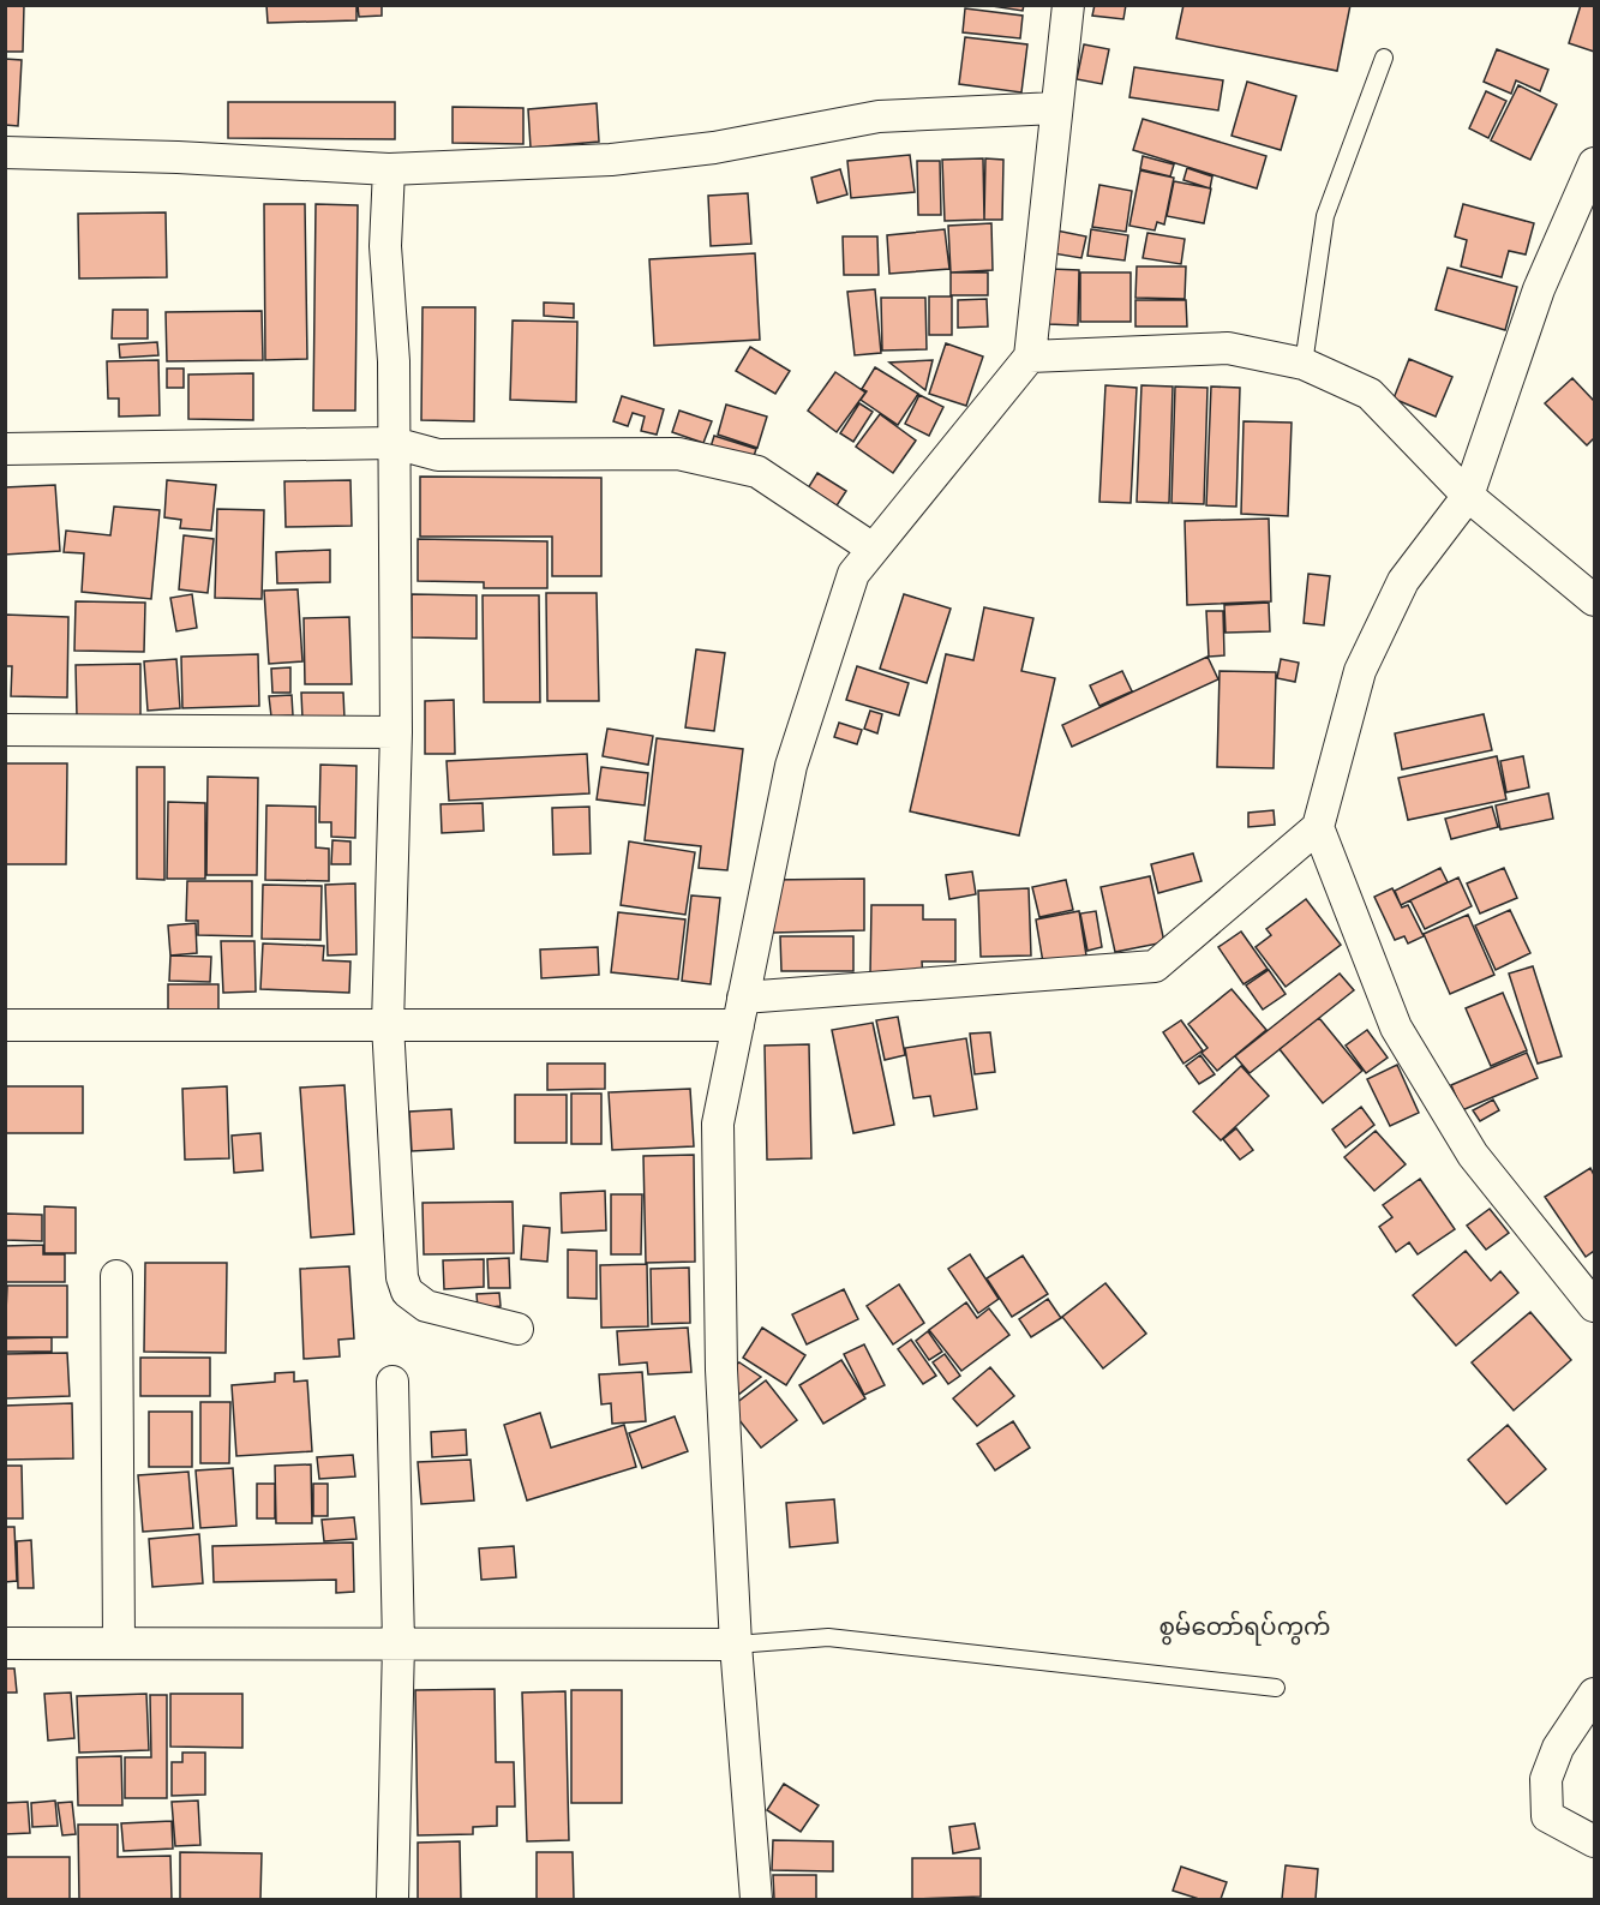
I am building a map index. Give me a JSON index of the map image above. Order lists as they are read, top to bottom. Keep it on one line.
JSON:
{"districts":["စွမ်တော်ရပ်ကွက်"]}
